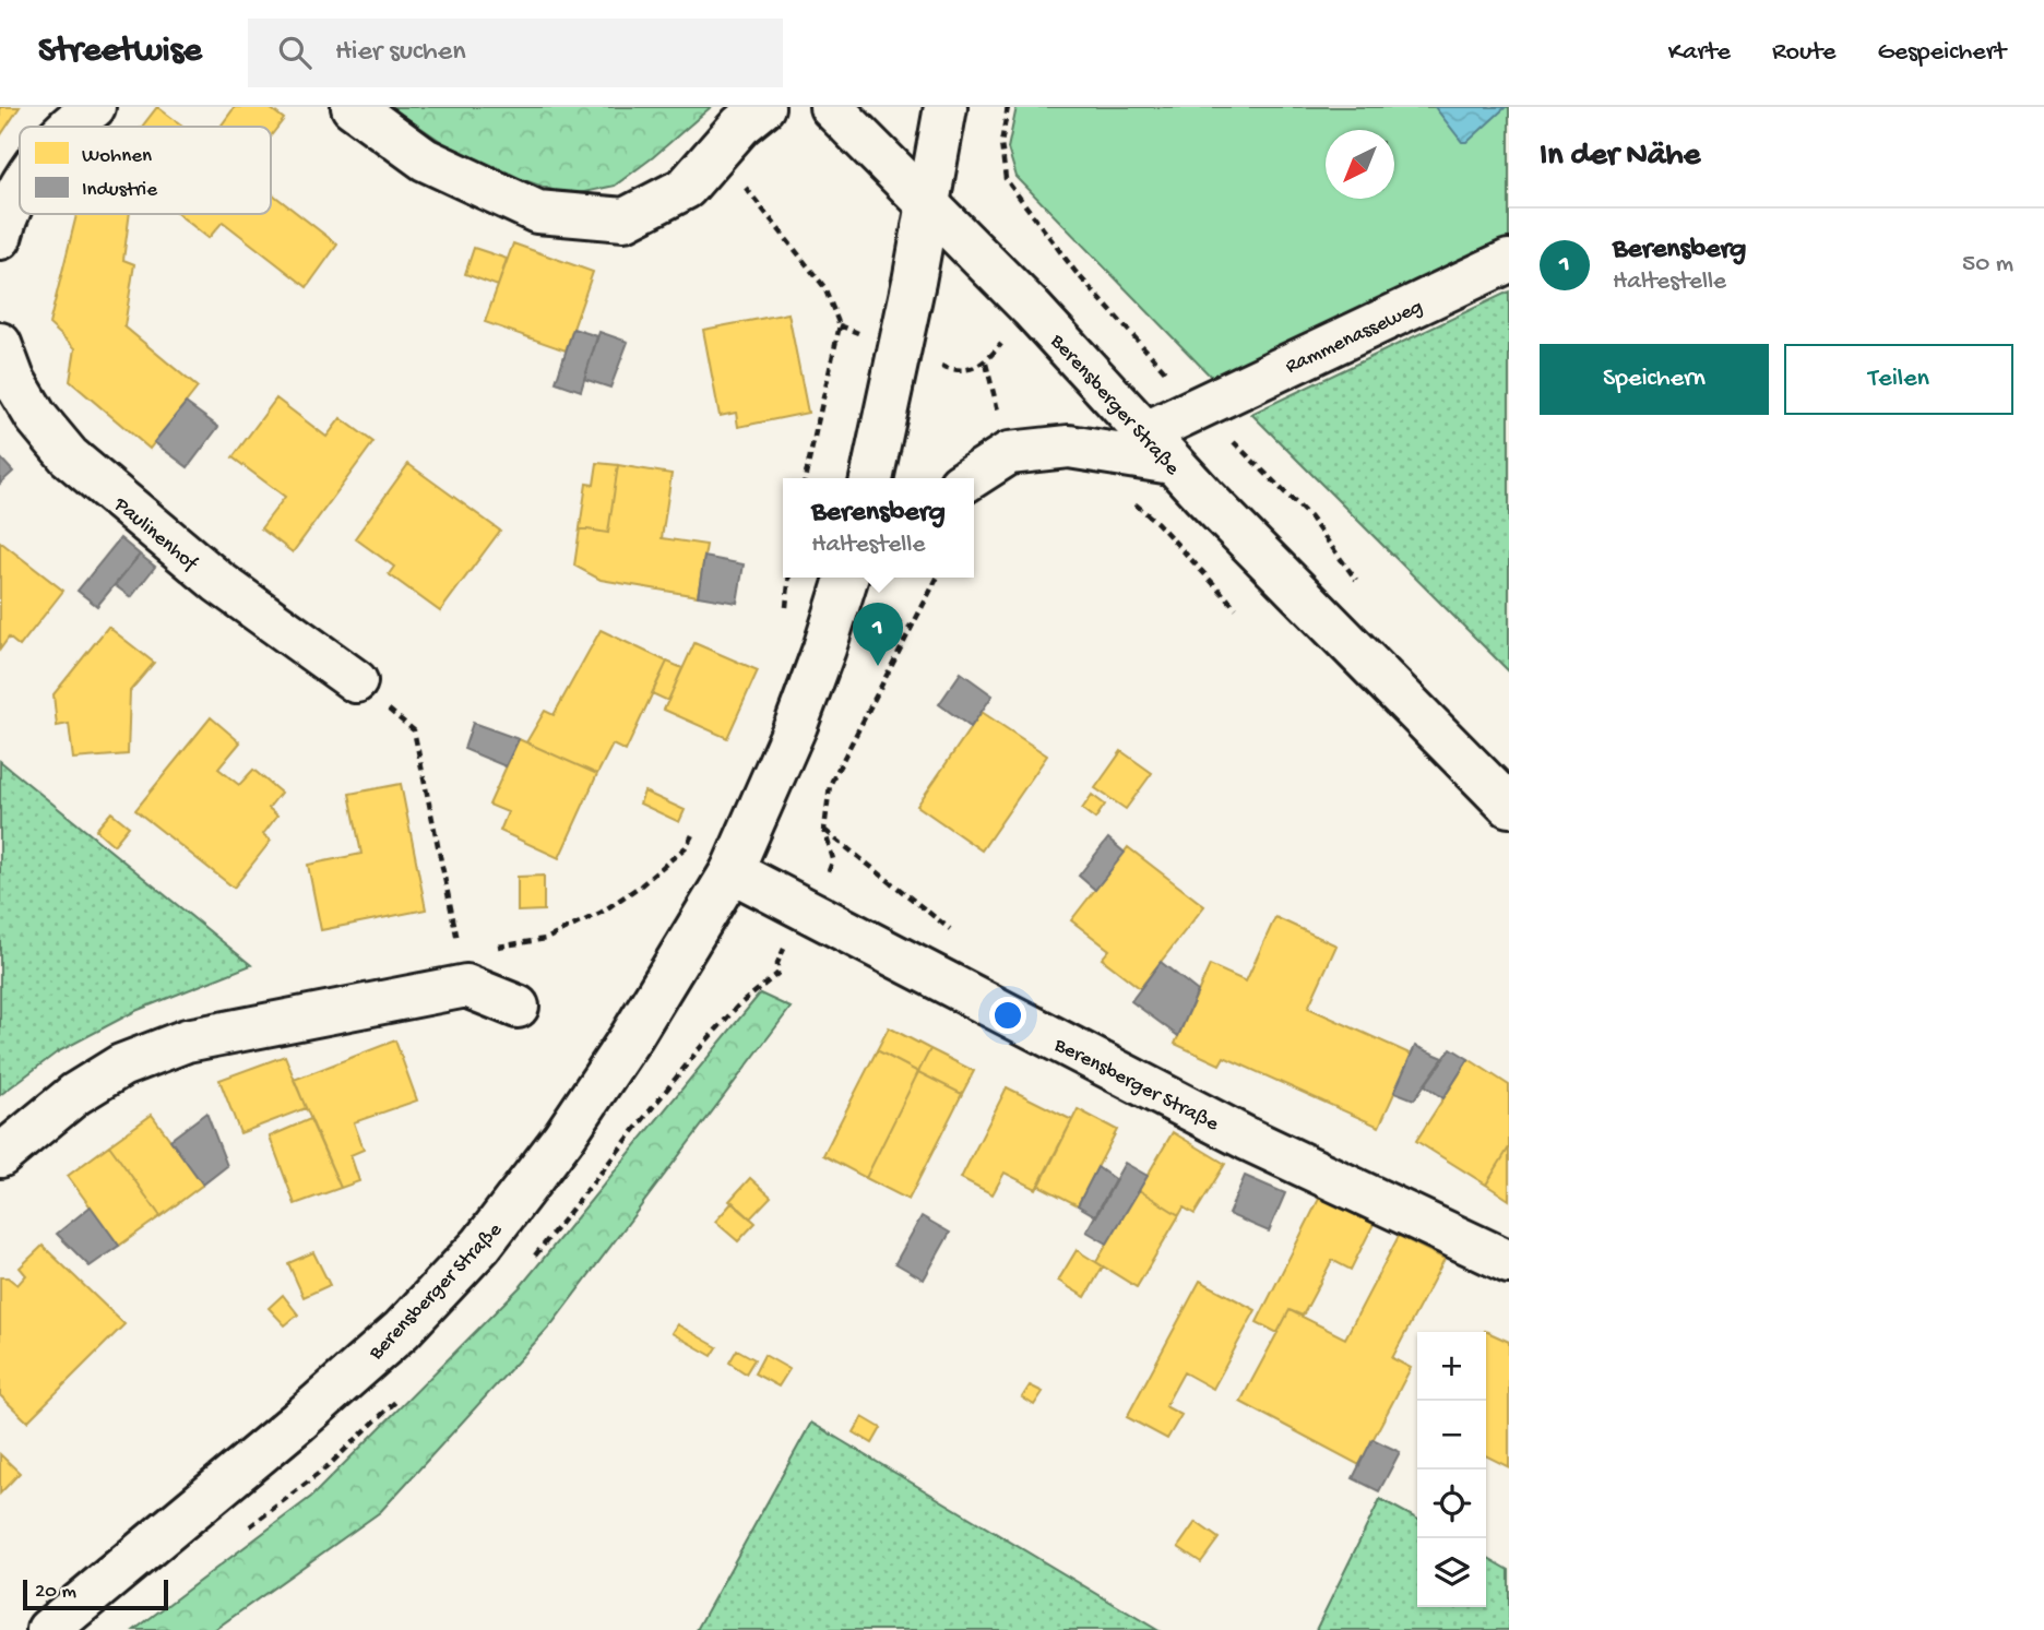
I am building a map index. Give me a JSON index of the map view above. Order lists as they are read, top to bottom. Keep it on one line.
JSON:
{"streets":{"street":["Rammenasseweg","Berensberger Straße","Paulinenhof"]},"crossings":[["Rammenasseweg","Berensberger Straße"]],"legend":["Wohnen","Industrie"],"scale_bar":"20 m","north":"bottom left","page":{"header":"Streetwise","search":"Hier suchen","nav":["Karte","Route","Gespeichert"],"heading":"In der Nähe","list":[{"mark":"1","name":"Berensberg","note":"Haltestelle","value":"50 m"}],"buttons":["Speichern","Teilen"],"popup":["Berensberg","Haltestelle"],"pins":"1","map_buttons":["+","−"],"scale":"20 m"}}
